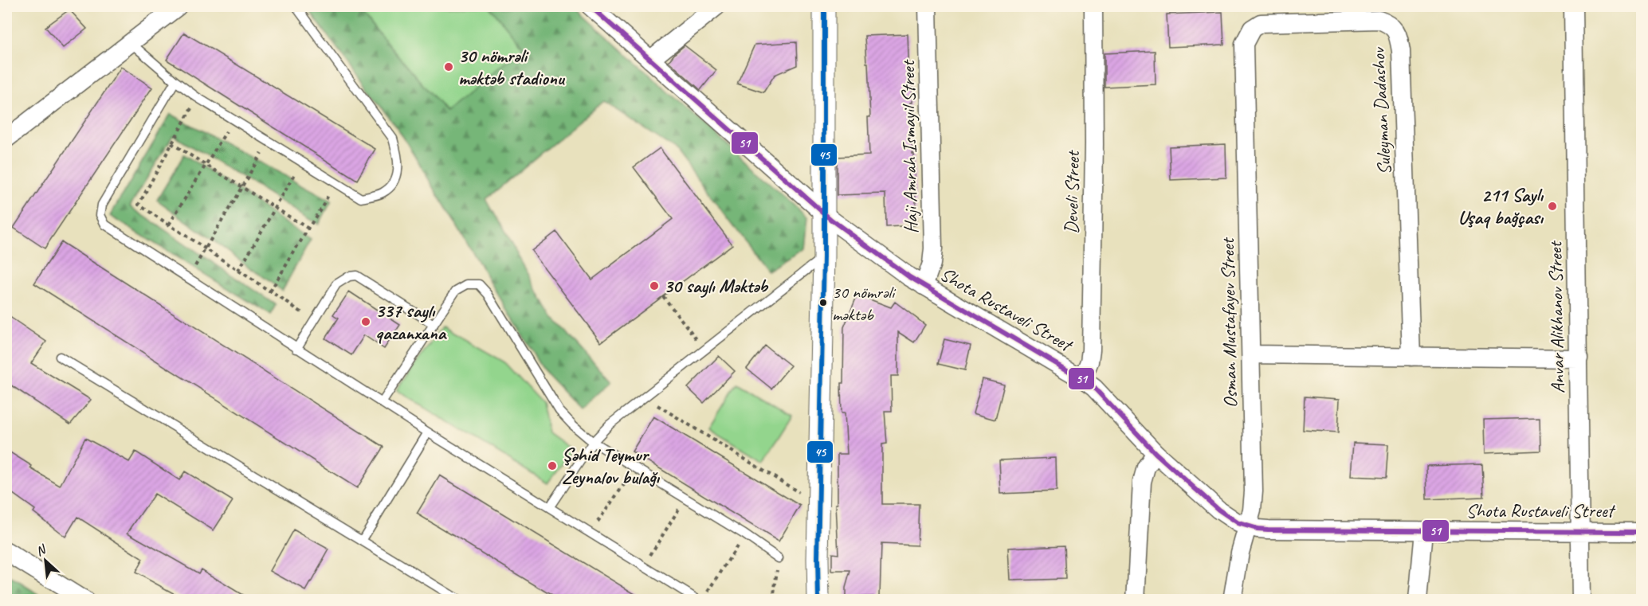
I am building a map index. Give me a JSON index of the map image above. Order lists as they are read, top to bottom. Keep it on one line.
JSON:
{"streets":{"street":["Suleyman Dadashov","Haji Amrah Ismayil Street","Develi Street","Shota Rustaveli Street","Anvar Alikhanov Street","Osman Mustafayev Street"]},"crossings":[["Suleyman Dadashov","Osman Mustafayev Street"],["Haji Amrah Ismayil Street","Shota Rustaveli Street"],["Develi Street","Shota Rustaveli Street"],["Shota Rustaveli Street","Anvar Alikhanov Street"],["Shota Rustaveli Street","Osman Mustafayev Street"]],"places":["30 nömrəli məktəb stadionu","211 Saylı Uşaq bağçası","30 saylı Məktəb","30 nömrəli məktəb","337 saylı qazanxana","Şəhid Teymur Zeynalov bulağı"],"lines":["transit line 51","transit line 45"],"north":"top left"}
